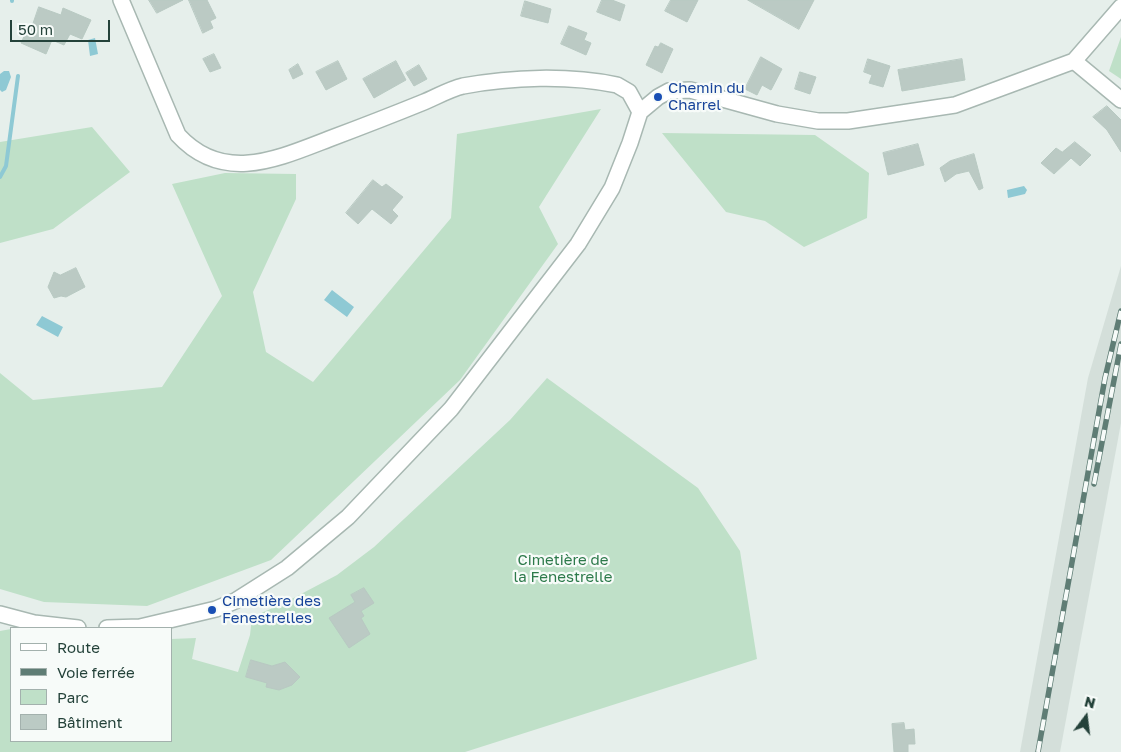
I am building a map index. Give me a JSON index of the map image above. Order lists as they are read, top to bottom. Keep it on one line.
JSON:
{"parks":["Cimetière de la Fenestrelle"],"places":["Chemin du Charrel","Cimetière des Fenestrelles"],"legend":["Route","Voie ferrée","Parc","Bâtiment"],"scale_bar":"50 m","north":"top"}
